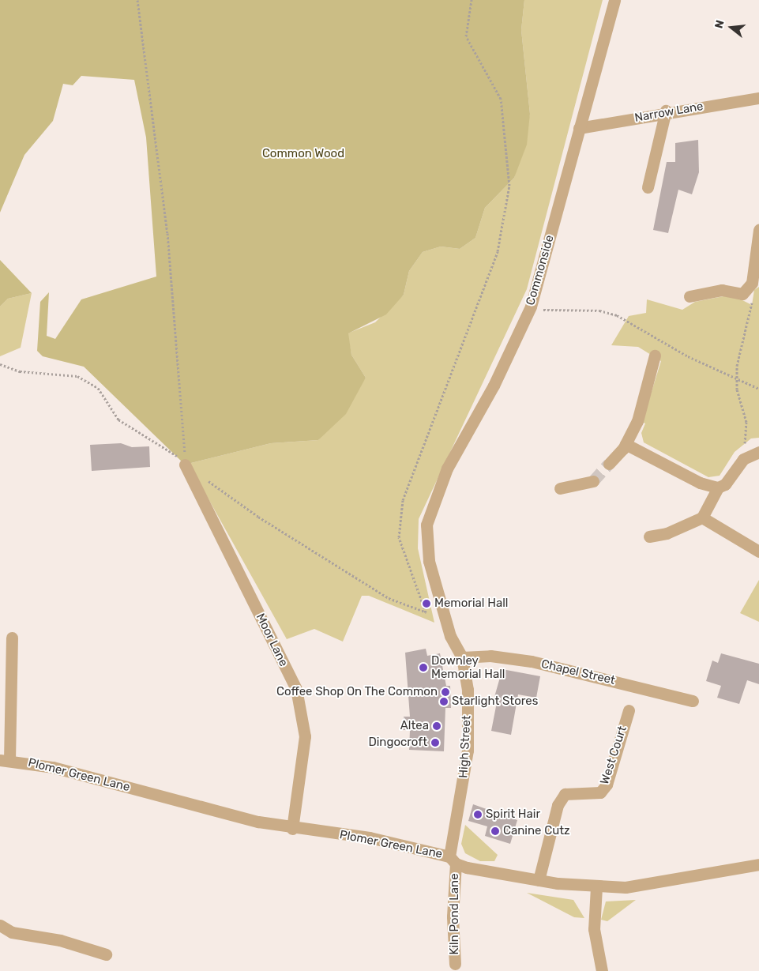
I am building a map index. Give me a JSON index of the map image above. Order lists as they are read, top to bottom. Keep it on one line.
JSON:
{"streets":{"street":["Narrow Lane","Commonside","Moor Lane","Chapel Street","High Street","West Court","Plomer Green Lane","Kiln Pond Lane"]},"crossings":[["Narrow Lane","Commonside"],["Commonside","High Street"],["Moor Lane","Plomer Green Lane"],["Chapel Street","High Street"],["High Street","Plomer Green Lane"],["High Street","Kiln Pond Lane"],["West Court","Plomer Green Lane"],["Plomer Green Lane","Kiln Pond Lane"]],"parks":["Common Wood"],"places":["Memorial Hall","Downley Memorial Hall","Coffee Shop On The Common","Starlight Stores","Altea","Dingocroft","Spirit Hair","Canine Cutz"],"north":"left"}
